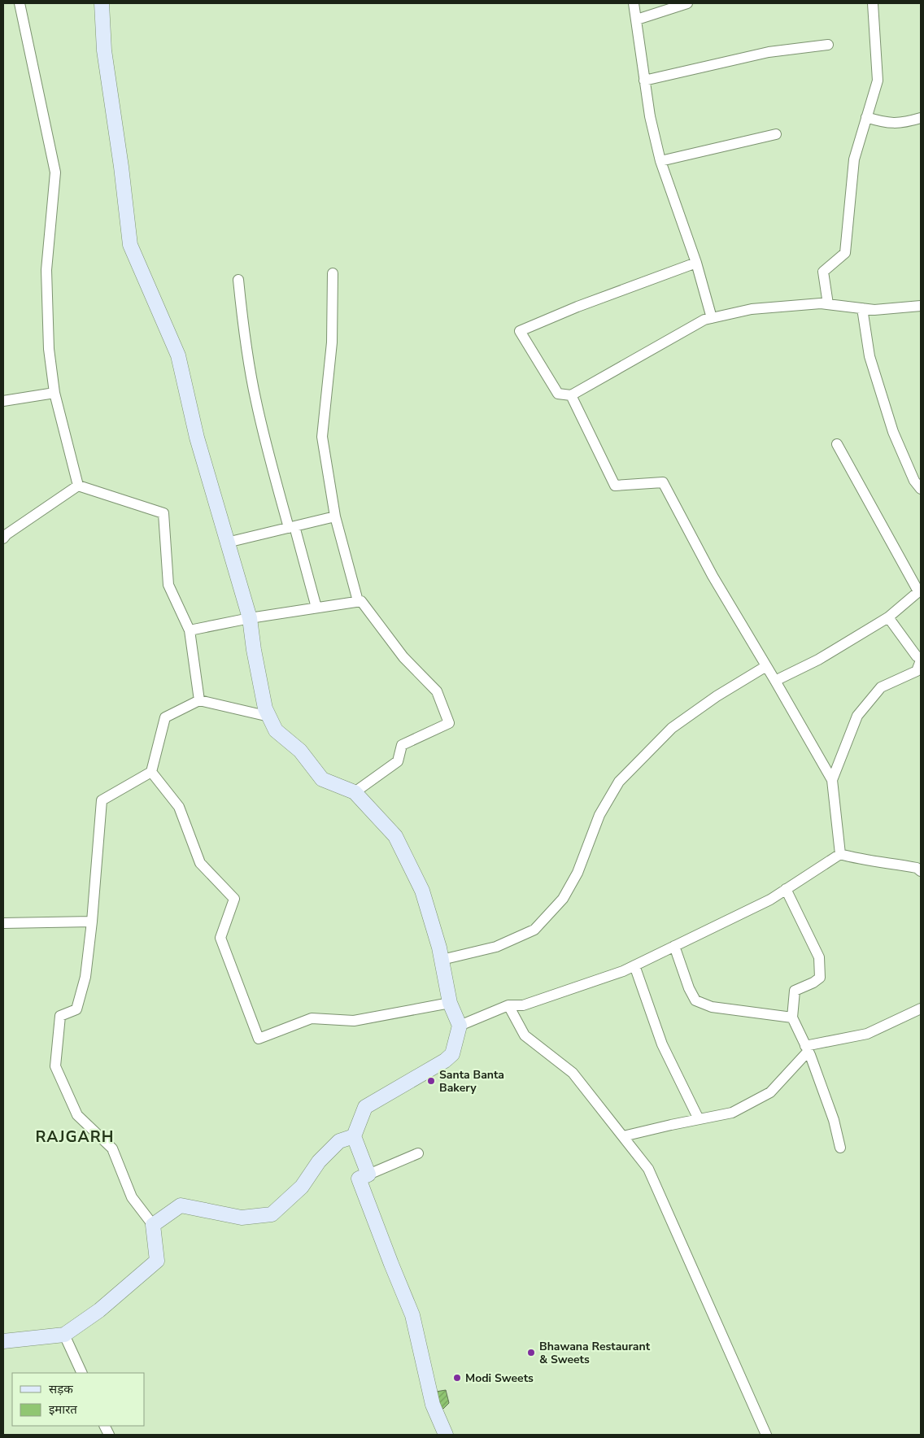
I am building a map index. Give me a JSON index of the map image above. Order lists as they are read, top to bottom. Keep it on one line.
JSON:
{"districts":["RAJGARH"],"places":["Santa Banta Bakery","Bhawana Restaurant & Sweets","Modi Sweets"],"legend":["सड़क","इमारत"]}
